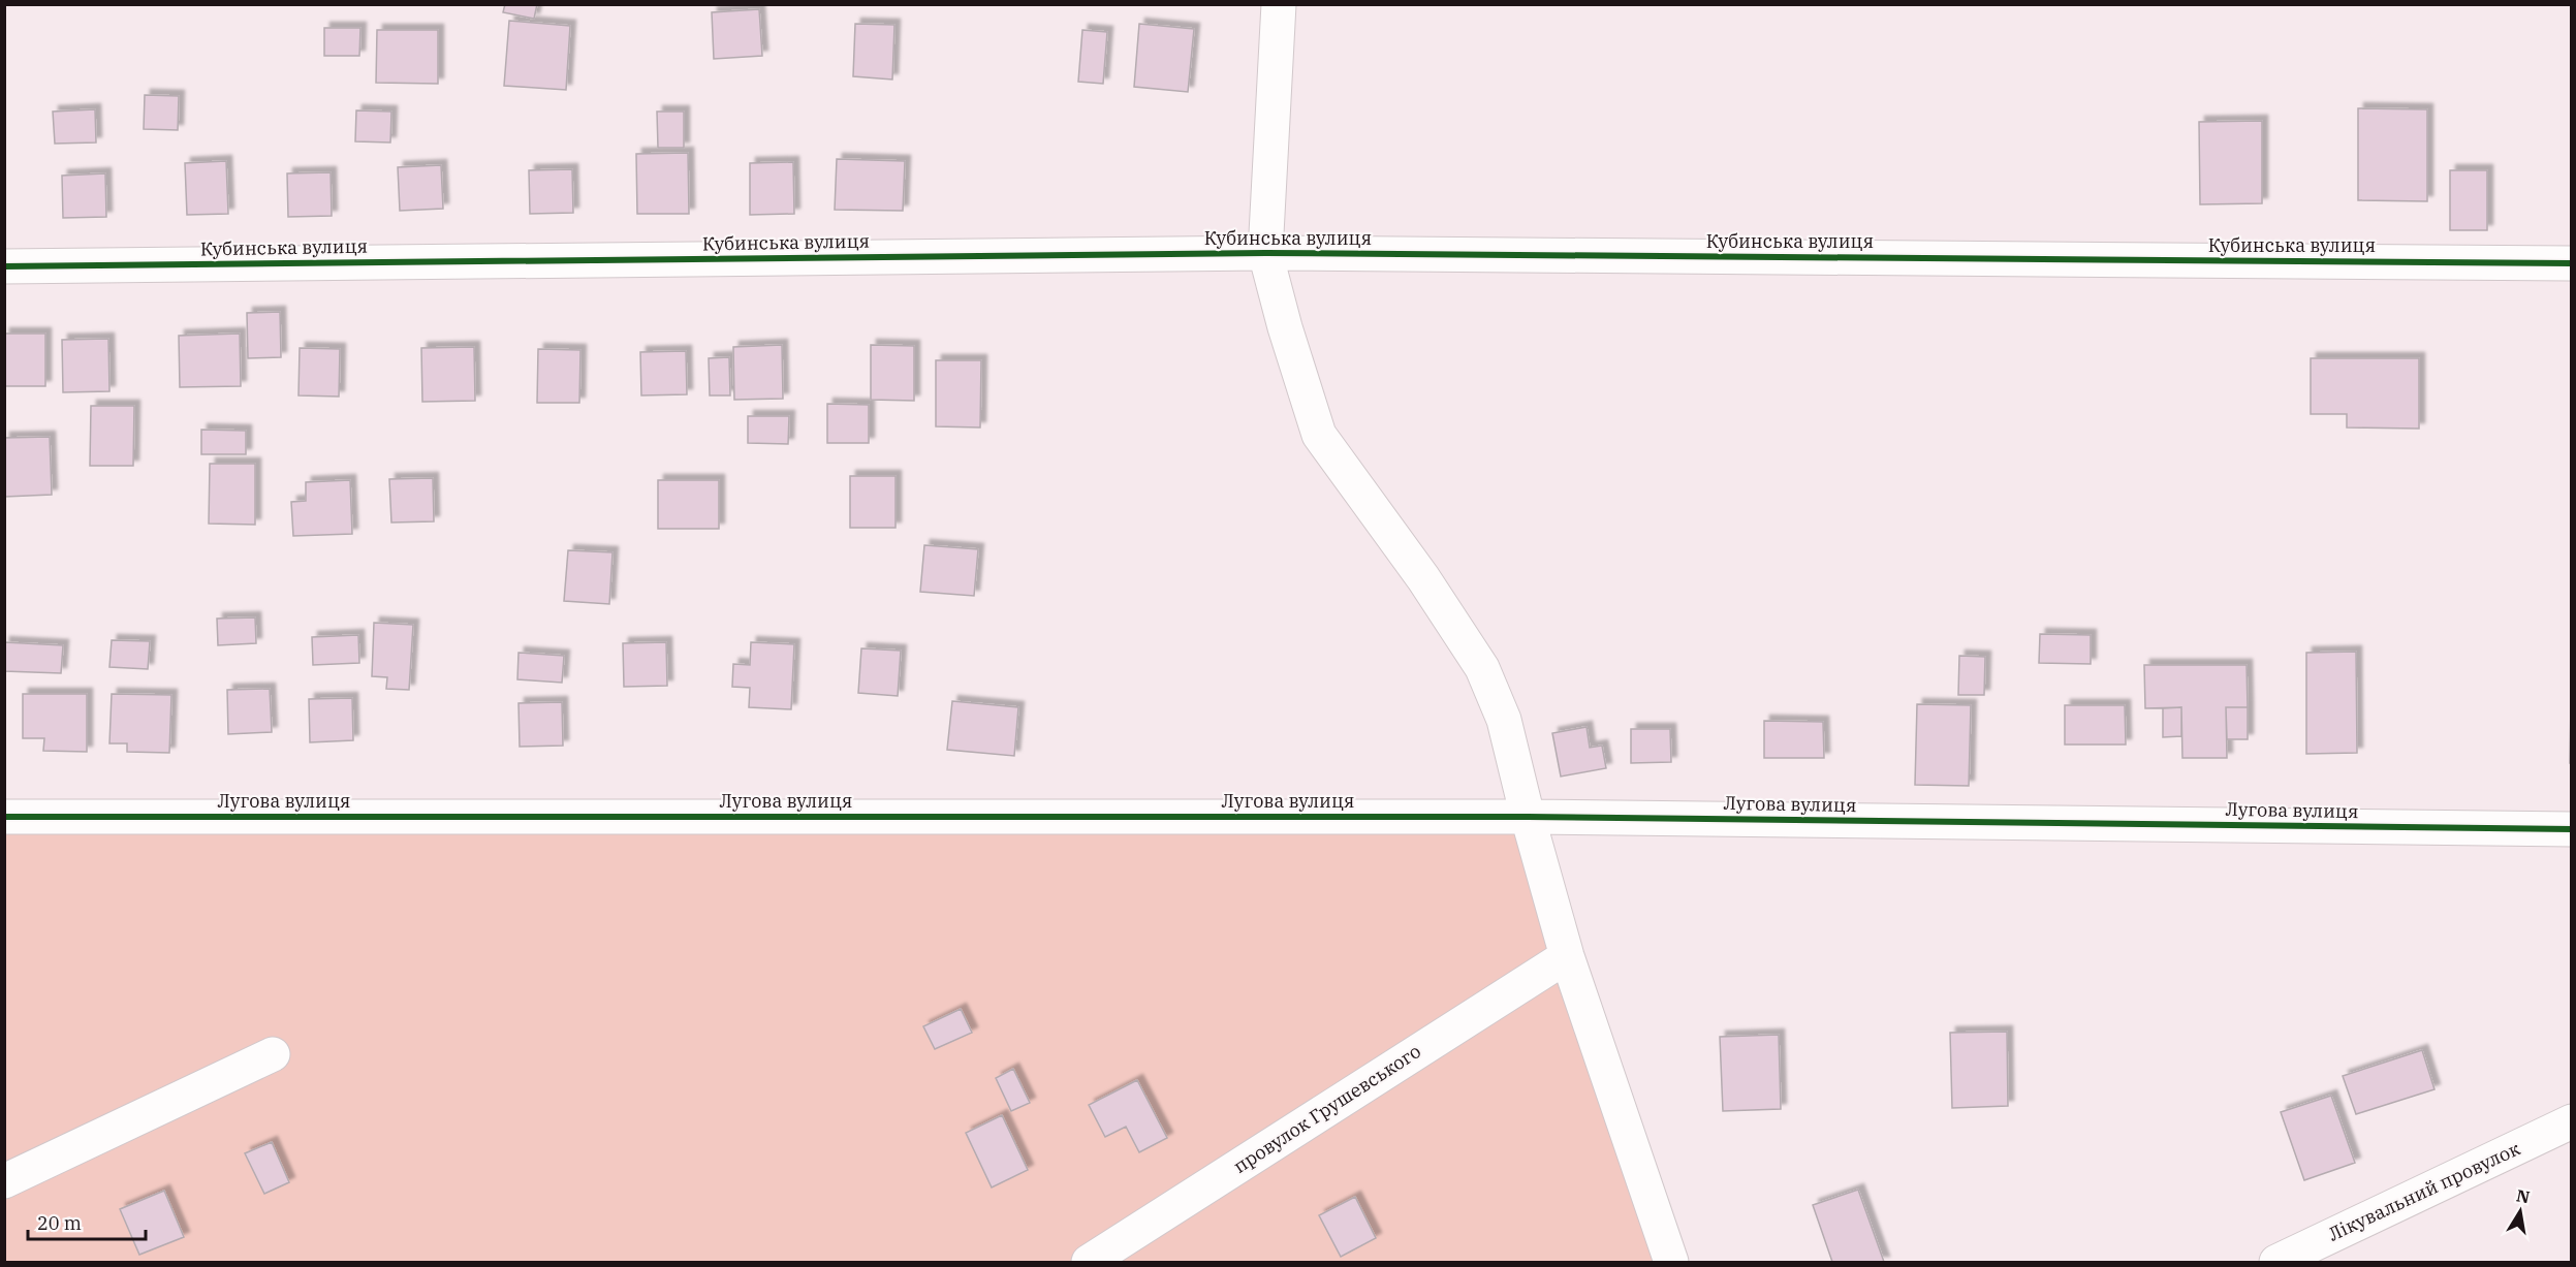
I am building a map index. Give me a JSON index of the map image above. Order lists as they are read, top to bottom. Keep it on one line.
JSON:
{"streets":{"street":["Кубинська вулиця","Лугова вулиця","провулок Грушевського","Лікувальний провулок"]},"scale_bar":"20 m","north":"top"}
